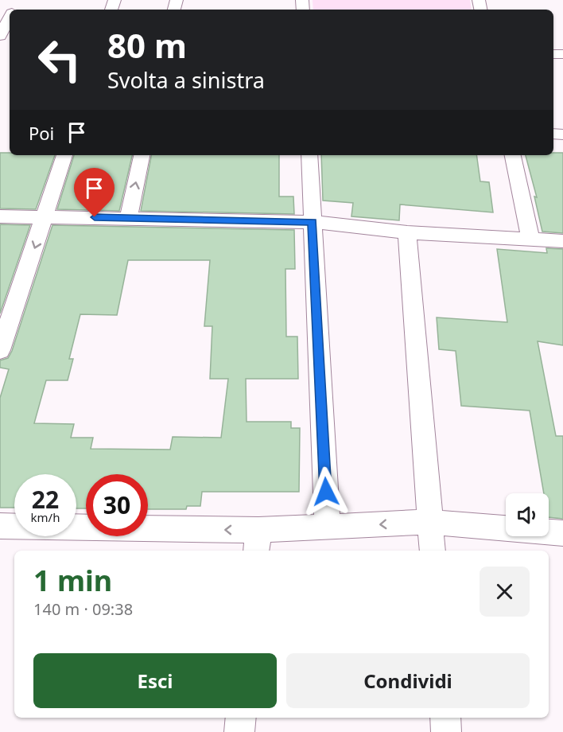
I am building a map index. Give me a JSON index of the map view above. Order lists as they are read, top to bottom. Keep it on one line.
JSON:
{"page":{"turn":["80 m","Svolta a sinistra"],"then":"Poi","speed":"22 km/h","limit":"30","heading":["1 min","140 m · 09:38"],"buttons":["Esci","Condividi"]}}
